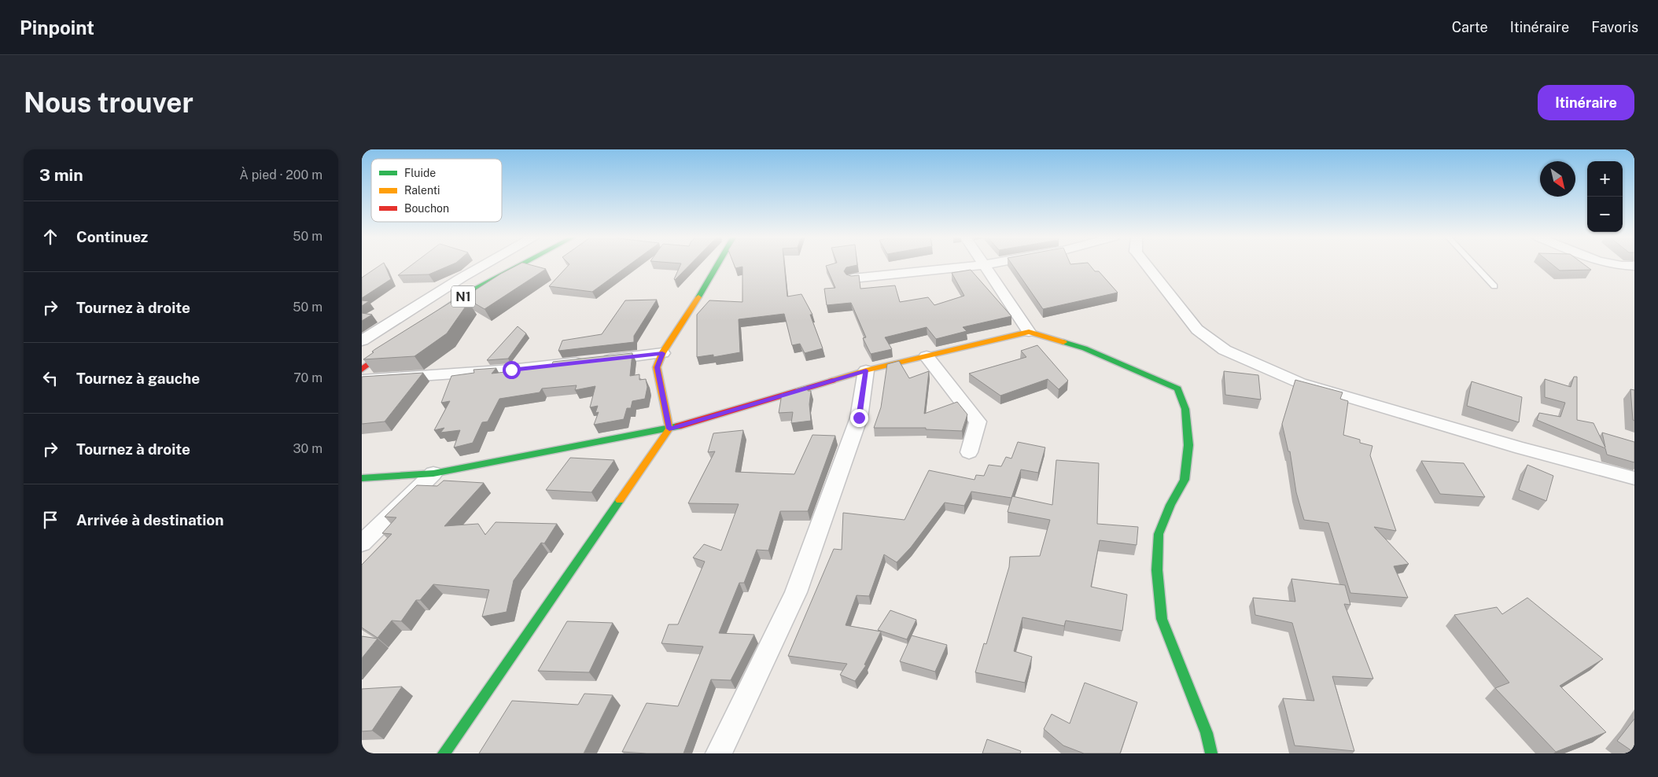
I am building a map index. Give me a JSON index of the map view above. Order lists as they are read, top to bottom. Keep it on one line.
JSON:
{"streets":{"main road":["N1"]},"legend":["Fluide","Ralenti","Bouchon"],"north":"bottom right","page":{"header":"Pinpoint","nav":["Carte","Itinéraire","Favoris"],"buttons":"Itinéraire","title":"Nous trouver","heading":["3 min","À pied · 200 m"],"map_buttons":["+","−"],"list":[["Continuez","50 m"],["Tournez à droite","50 m"],["Tournez à gauche","70 m"],["Tournez à droite","30 m"],"Arrivée à destination"]}}
